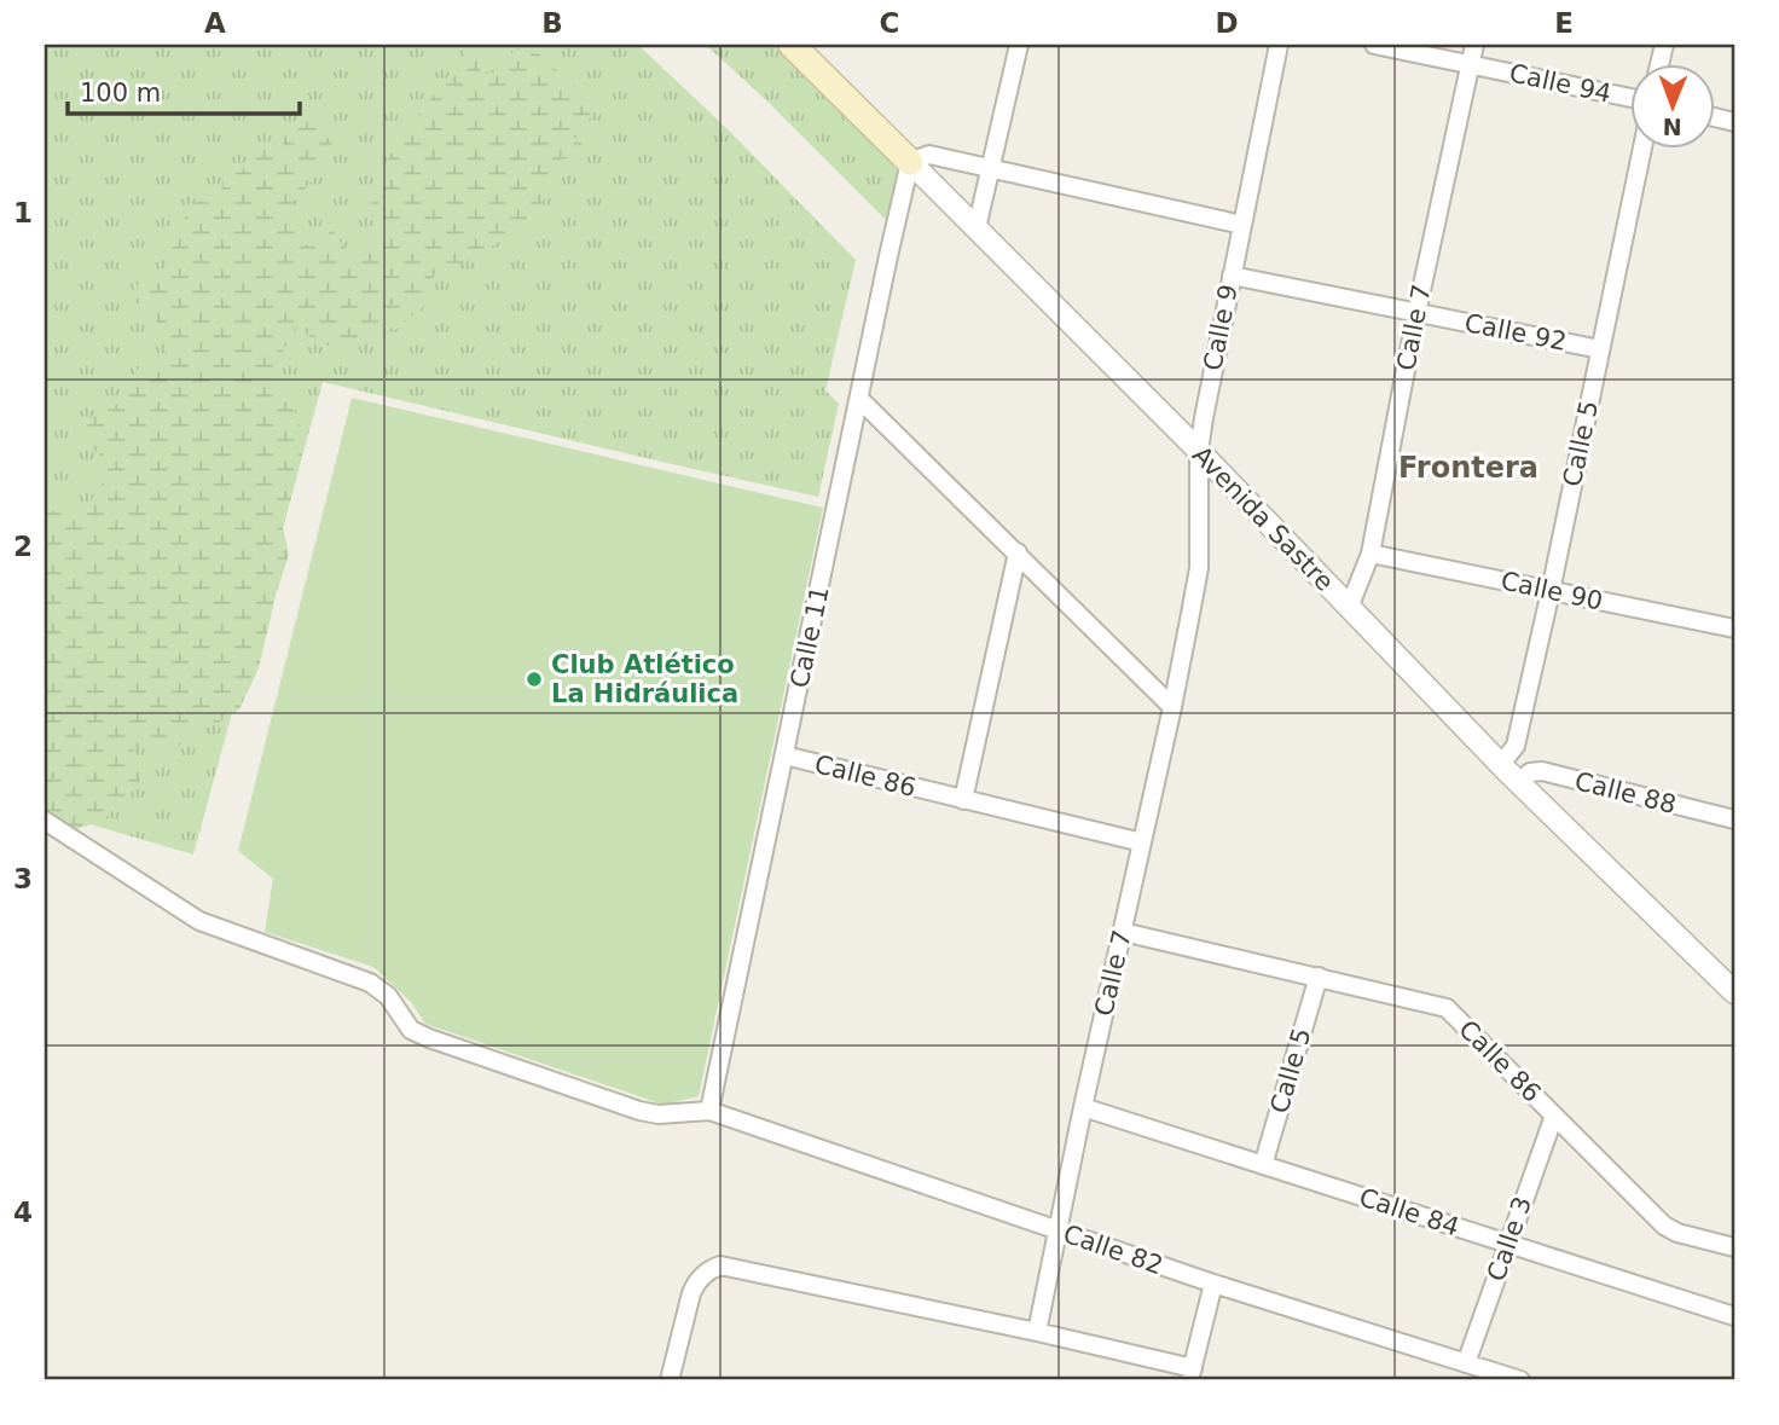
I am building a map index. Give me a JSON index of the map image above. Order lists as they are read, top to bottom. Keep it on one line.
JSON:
{"streets":{"main road":["Avenida Sastre"],"street":["Calle 94","Calle 9","Calle 7","Calle 92","Calle 5","Calle 90","Calle 11","Calle 86","Calle 88","Calle 84","Calle 3","Calle 82"]},"crossings":[["Calle 94","Calle 7"],["Calle 9","Calle 7"],["Calle 9","Calle 92"],["Calle 9","Avenida Sastre"],["Calle 7","Calle 92"],["Calle 7","Avenida Sastre"],["Calle 7","Calle 90"],["Calle 7","Calle 86"],["Calle 7","Calle 84"],["Calle 7","Calle 82"],["Calle 92","Calle 5"],["Calle 5","Avenida Sastre"],["Calle 5","Calle 90"],["Calle 5","Calle 86"],["Calle 5","Calle 84"],["Avenida Sastre","Calle 11"],["Avenida Sastre","Calle 88"],["Calle 11","Calle 86"],["Calle 11","Calle 82"],["Calle 86","Calle 3"],["Calle 84","Calle 3"],["Calle 3","Calle 82"]],"districts":["Frontera"],"places":["Club Atlético La Hidráulica"],"scale_bar":"100 m","north":"bottom","grid":{"columns":["A","B","C","D","E"],"rows":["1","2","3","4"]}}
